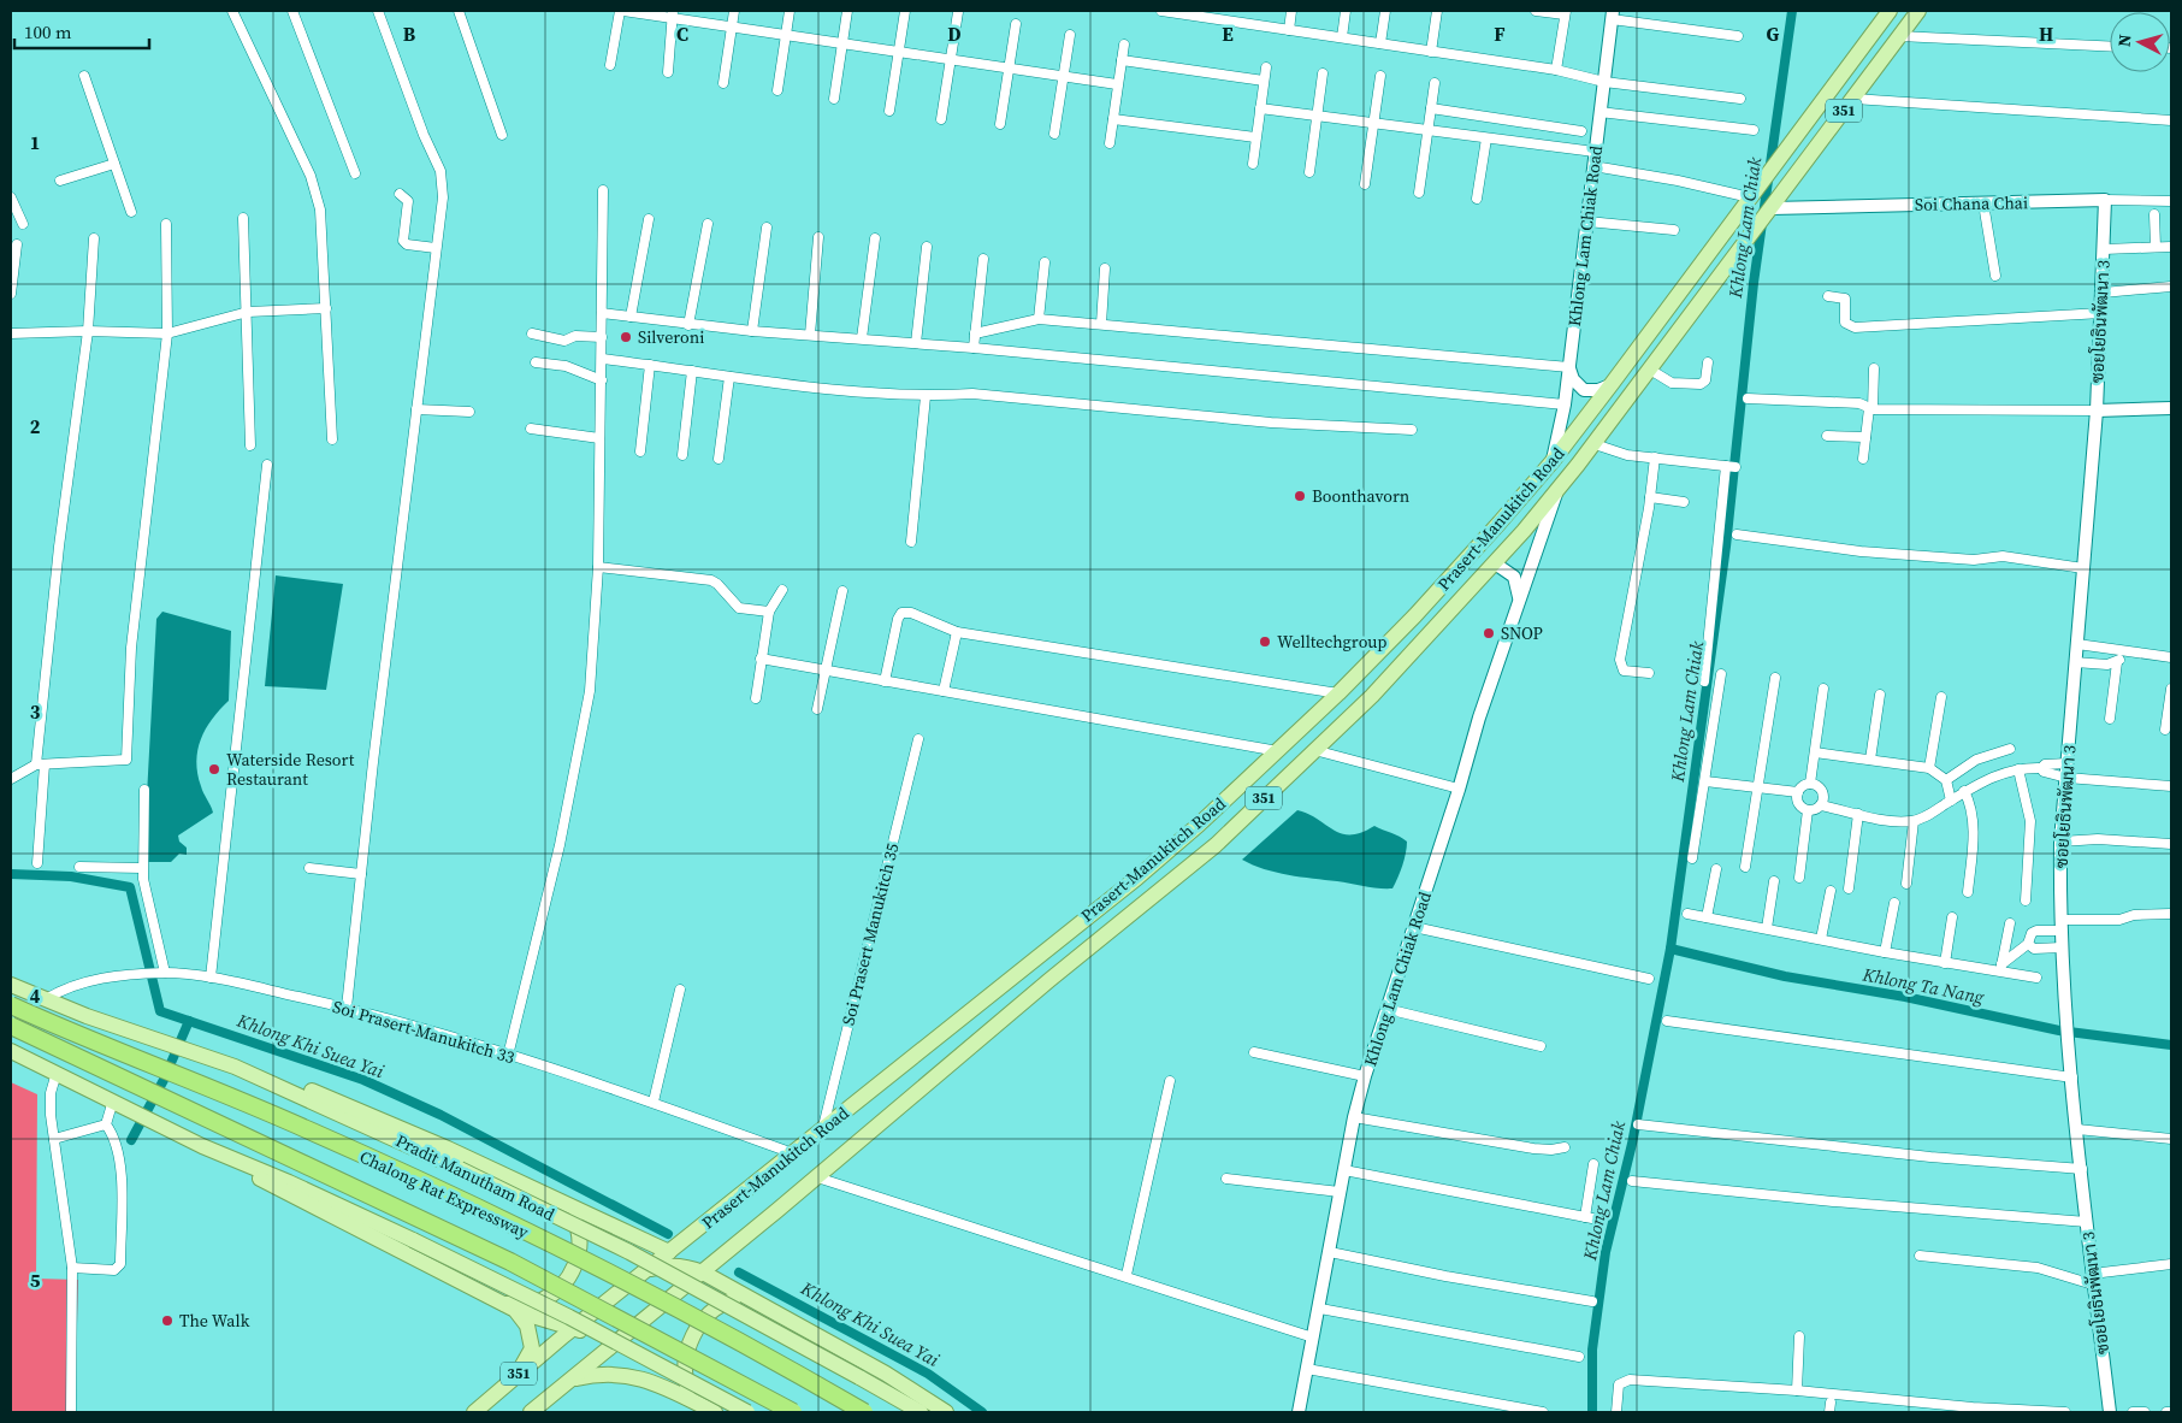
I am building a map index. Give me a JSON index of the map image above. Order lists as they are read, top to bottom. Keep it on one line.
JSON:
{"streets":{"highway":["Chalong Rat Expressway"],"main road":["351","Prasert-Manukitch Road","Pradit Manutham Road"],"street":["Soi Chana Chai","Khlong Lam Chiak Road","ซอยโยธินพัฒนา 3","Soi Prasert Manukitch 35","Soi Prasert-Manukitch 33"]},"crossings":[["Soi Chana Chai","ซอยโยธินพัฒนา 3"],["Soi Chana Chai","Prasert-Manukitch Road"],["Khlong Lam Chiak Road","Prasert-Manukitch Road"],["Prasert-Manukitch Road","Soi Prasert Manukitch 35"],["Prasert-Manukitch Road","Soi Prasert-Manukitch 33"],["Soi Prasert-Manukitch 33","Pradit Manutham Road"]],"water":["Khlong Lam Chiak","Khlong Ta Nang","Khlong Khi Suea Yai"],"places":["Silveroni","Boonthavorn","SNOP","Welltechgroup","Waterside Resort Restaurant","The Walk"],"scale_bar":"100 m","north":"left","grid":{"columns":["B","C","D","E","F","G","H"],"rows":["1","2","3","4","5"]}}
